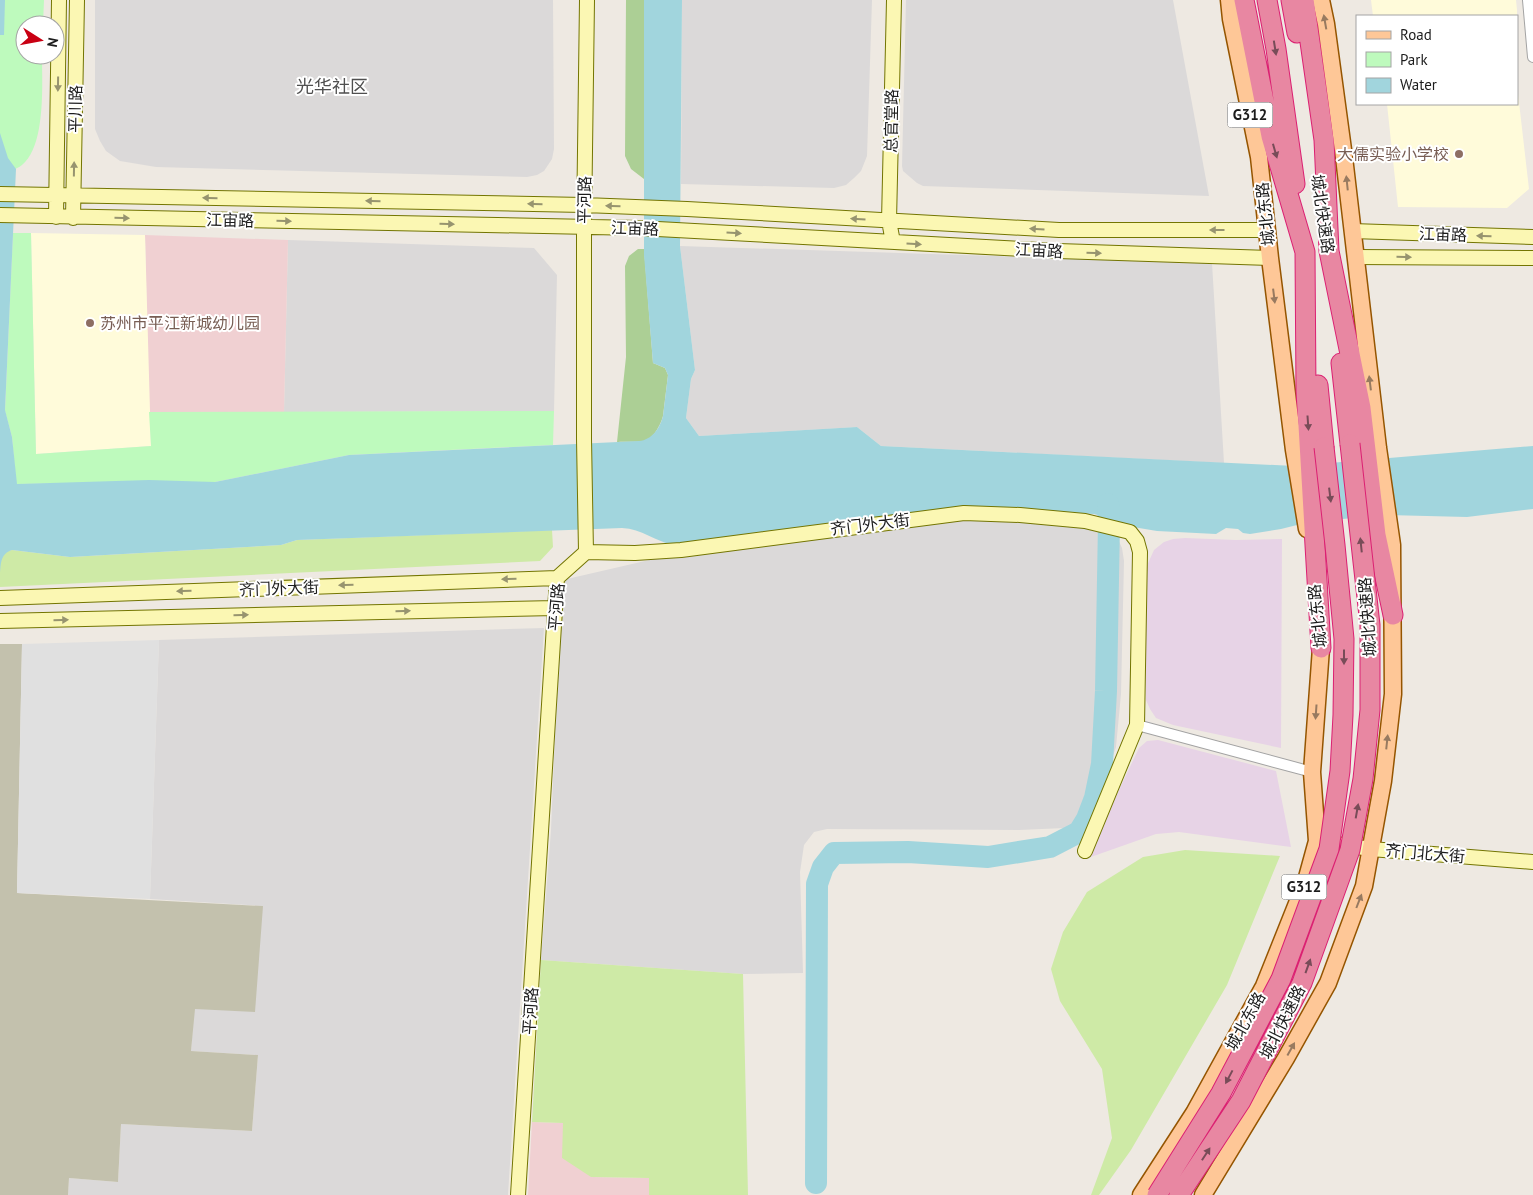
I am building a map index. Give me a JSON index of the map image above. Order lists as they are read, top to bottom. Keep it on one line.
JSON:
{"streets":{"highway":["城北快速路"],"main road":["平川路","G312","总官堂路","平河路","城北东路","江宙路","齐门外大街","齐门北大街"]},"crossings":[["平川路","江宙路"],["总官堂路","江宙路"],["平河路","江宙路"],["平河路","齐门外大街"],["城北东路","江宙路"],["城北东路","齐门北大街"]],"districts":["光华社区"],"places":["大儒实验小学校","苏州市平江新城幼儿园"],"legend":["Road","Park","Water"],"north":"right"}
